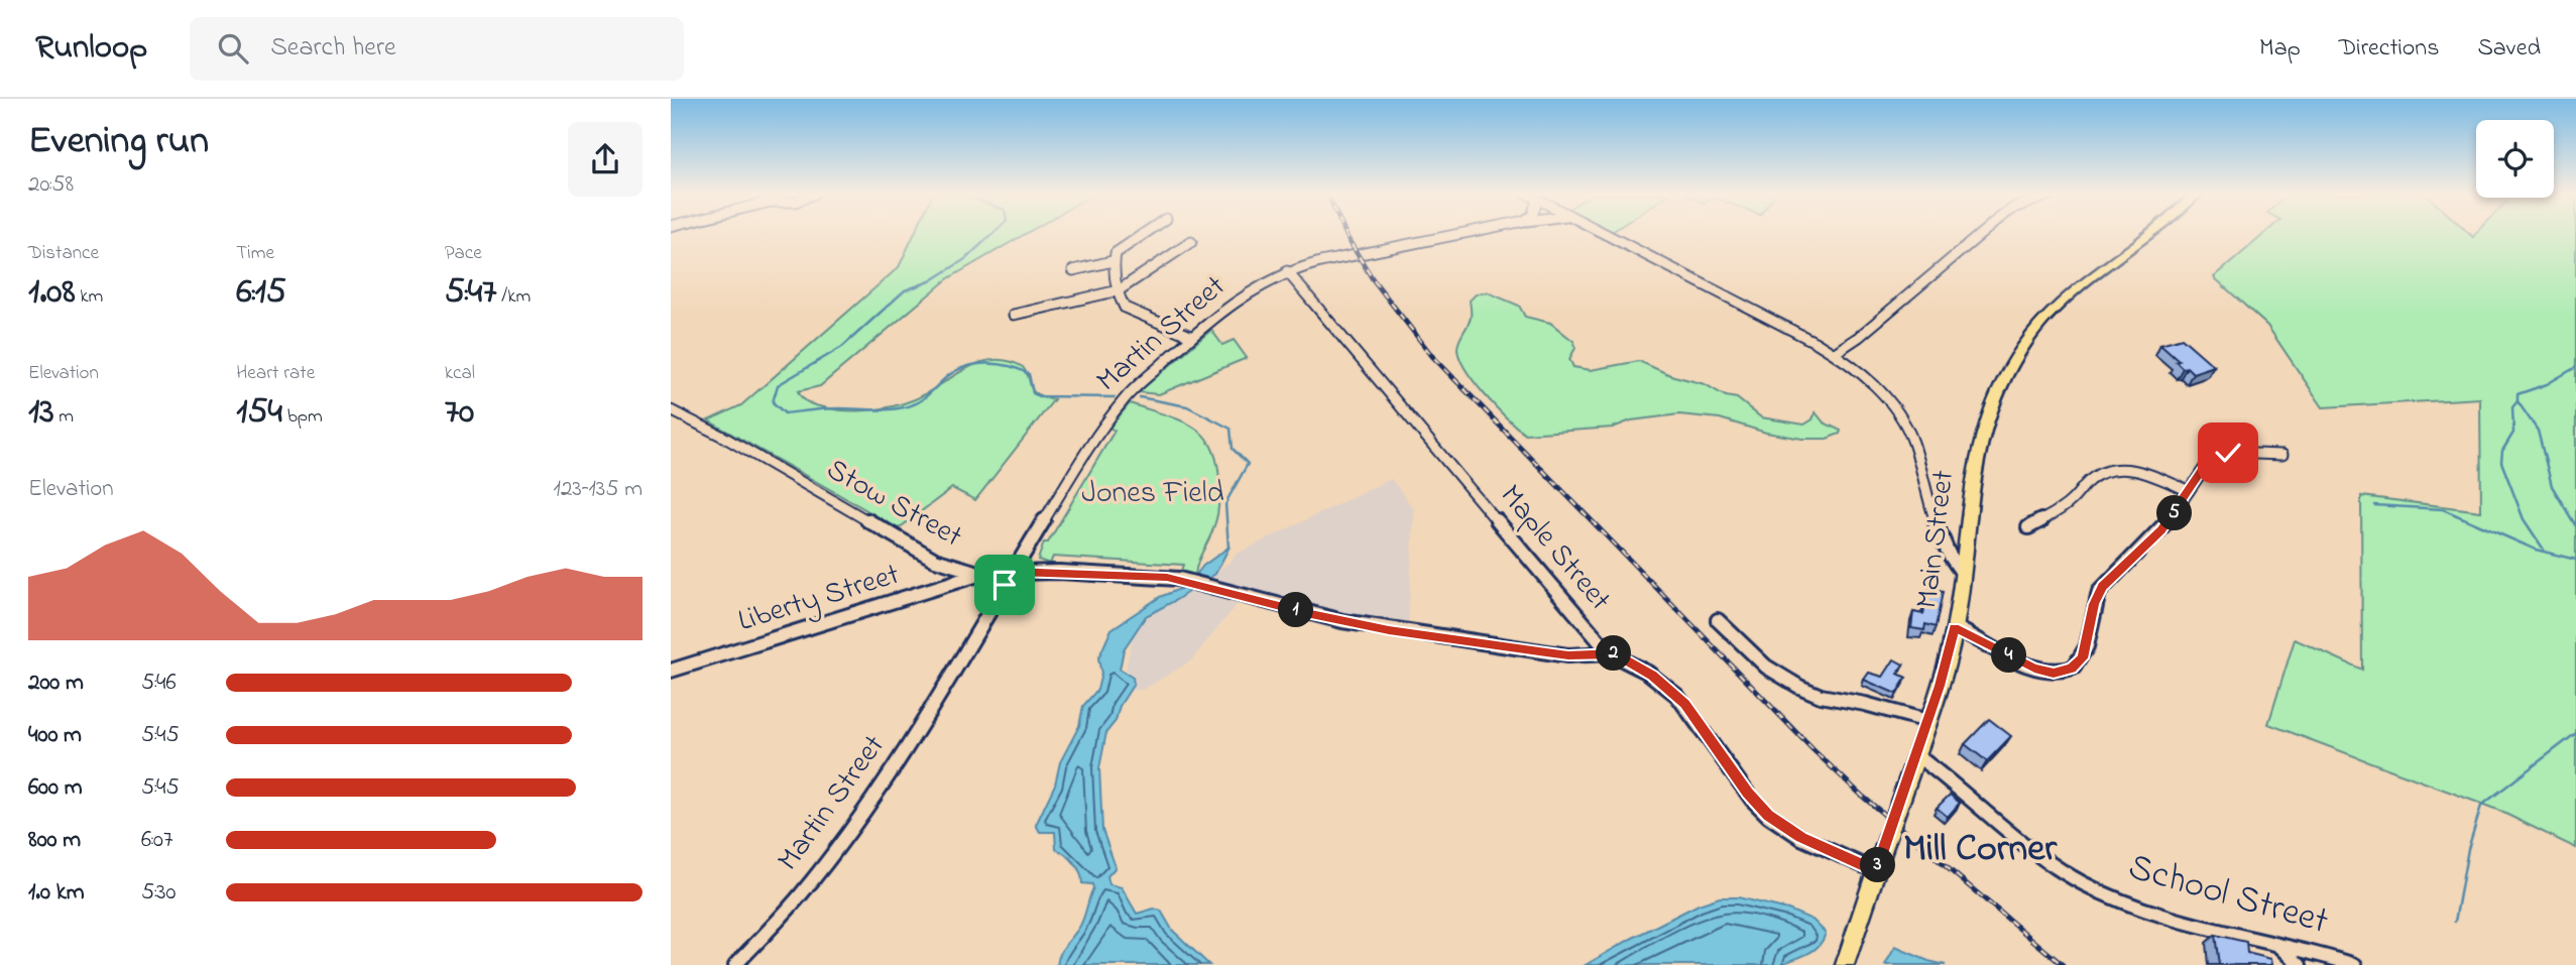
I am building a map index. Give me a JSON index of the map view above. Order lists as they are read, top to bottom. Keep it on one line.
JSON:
{"streets":{"main road":["Main Street"],"street":["Martin Street","Stow Street","Maple Street","Liberty Street","School Street"]},"crossings":[["Martin Street","Stow Street"],["Martin Street","Maple Street"],["Stow Street","Maple Street"],["Stow Street","Liberty Street"],["Main Street","Maple Street"],["Main Street","School Street"]],"districts":["Mill Corner"],"parks":["Jones Field"],"page":{"header":"Runloop","search":"Search here","nav":["Map","Directions","Saved"],"heading":["Evening run","20:58"],"stats":[["Distance","1.08 km"],["Time","6:15"],["Pace","5:47 /km"],["Elevation","13 m"],["Heart rate","154 bpm"],["kcal","70"]],"chart":["Elevation","123–135 m"],"pins":["5","1","2","4","3"],"list":[{"name":"200 m","note":"5:46"},{"name":"400 m","note":"5:45"},{"name":"600 m","note":"5:45"},{"name":"800 m","note":"6:07"},{"name":"1.0 km","note":"5:30"}]}}
